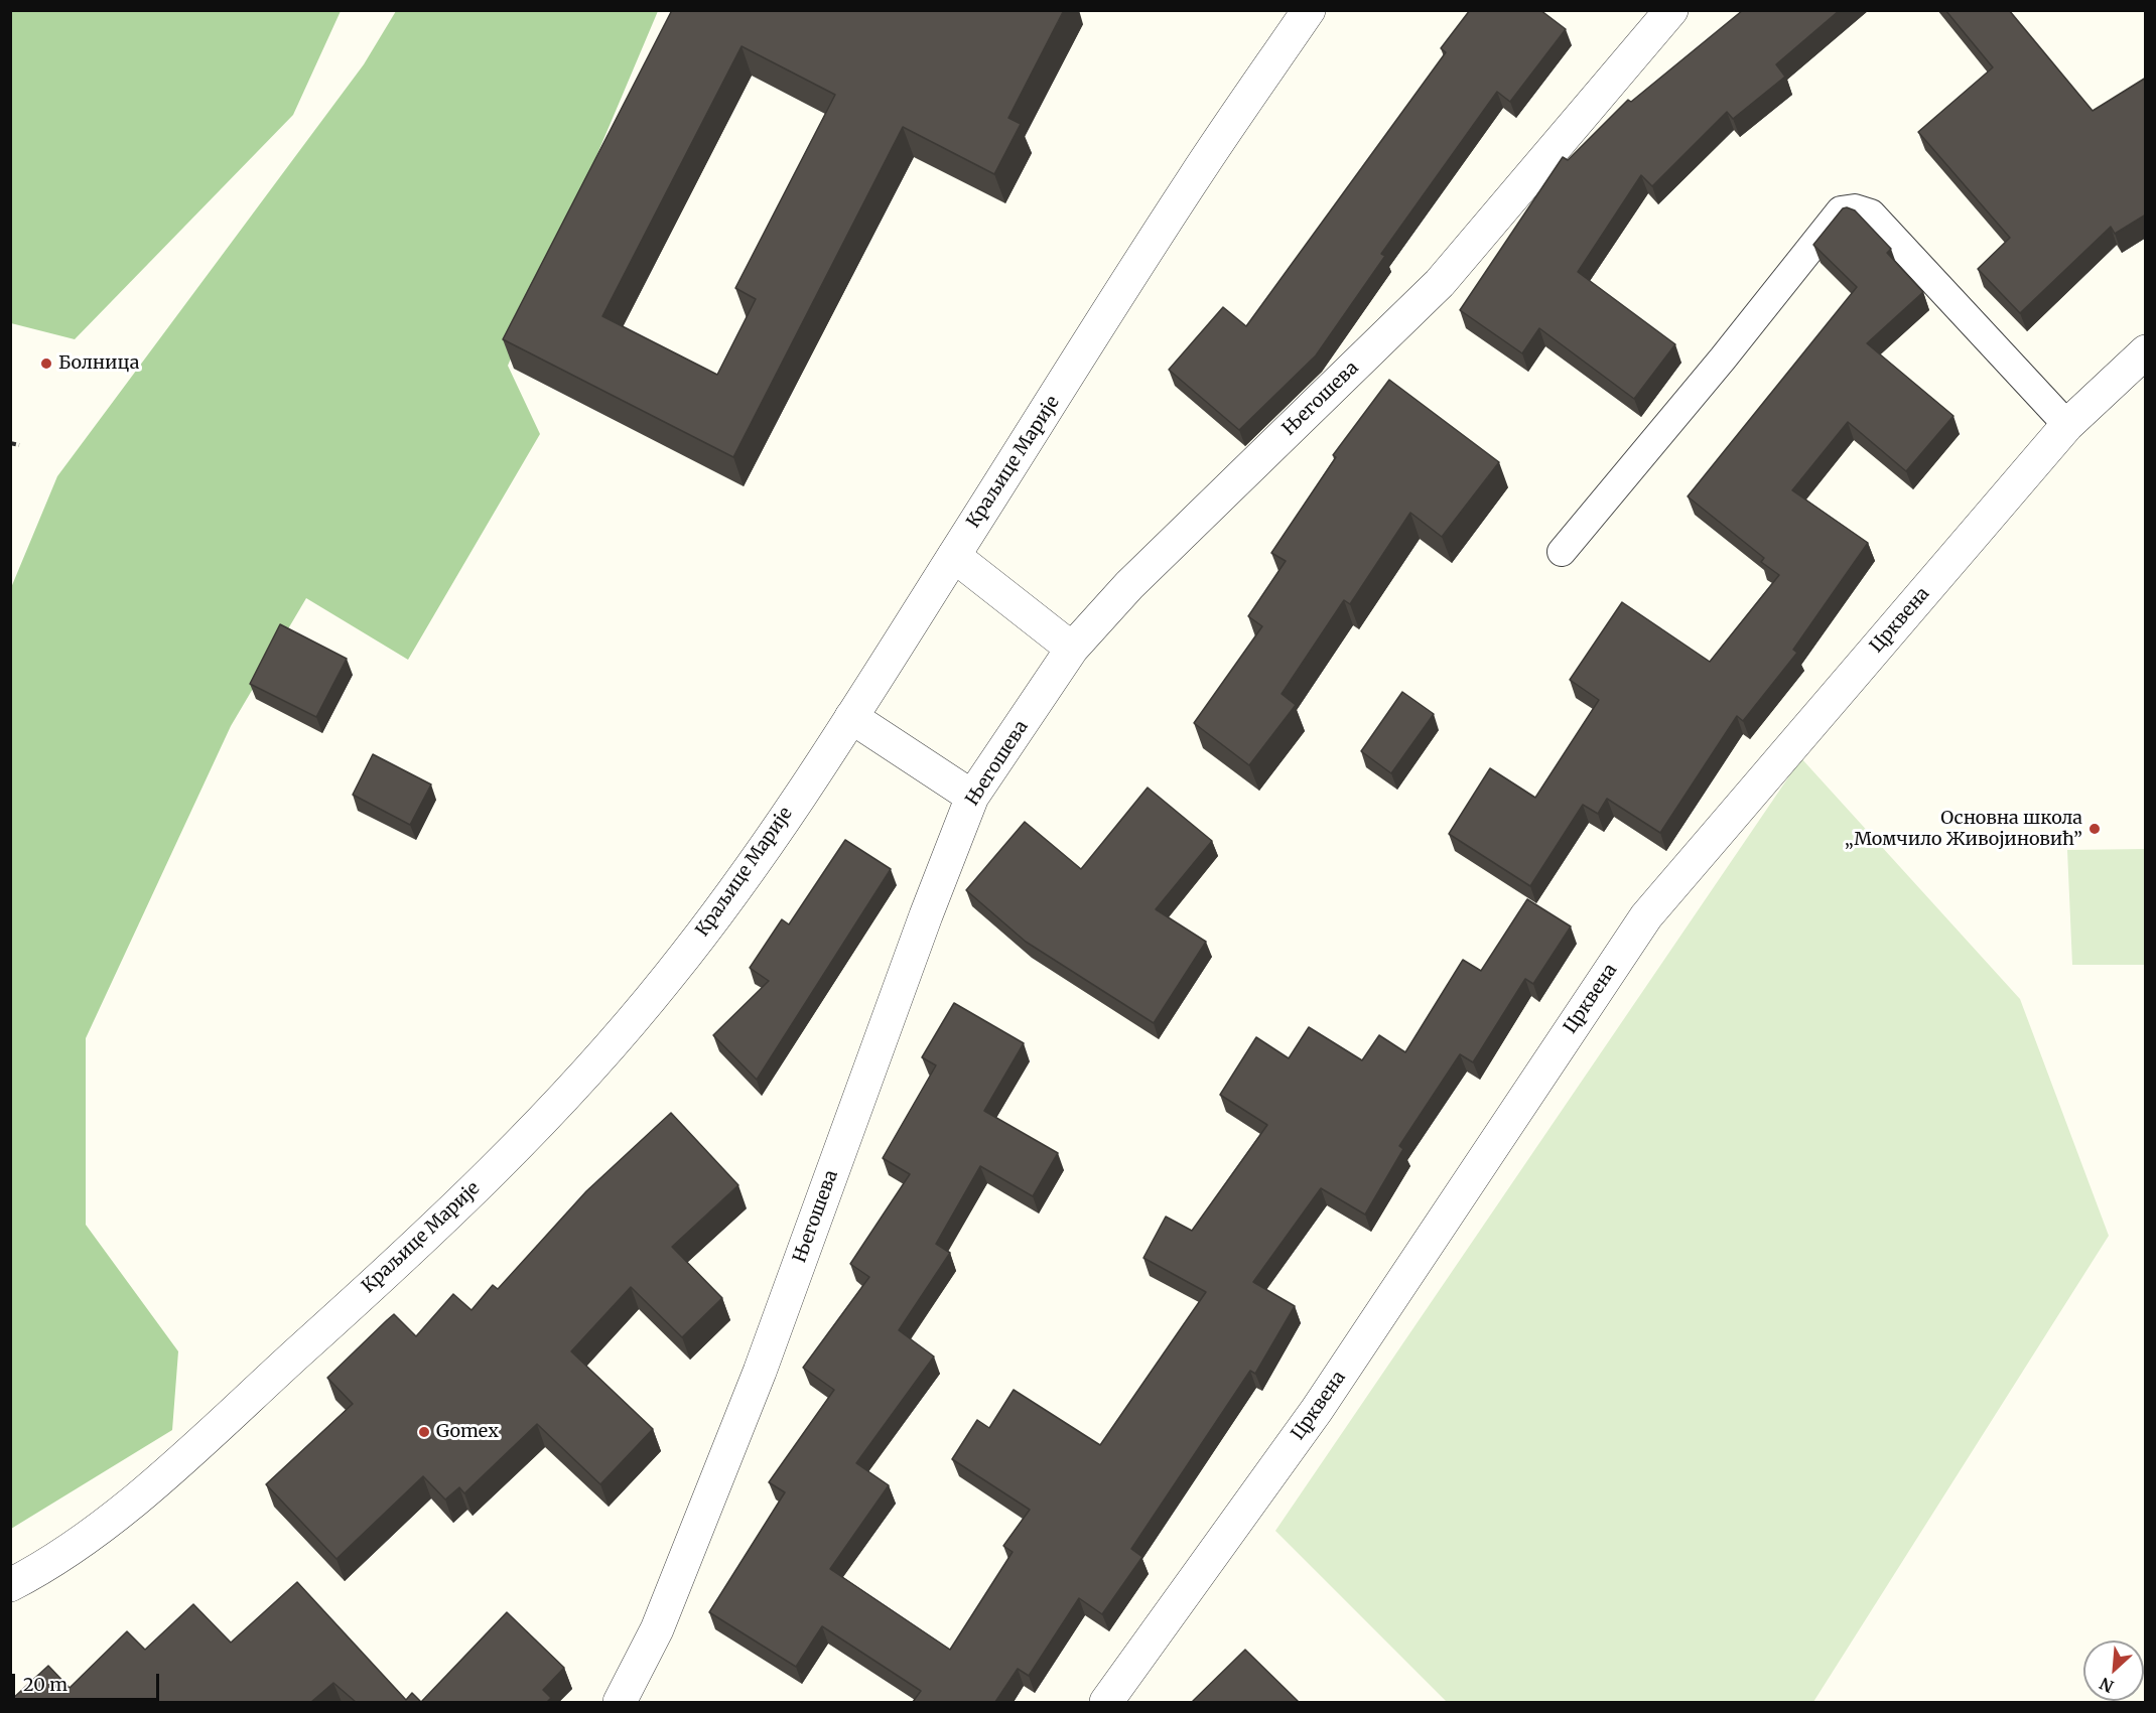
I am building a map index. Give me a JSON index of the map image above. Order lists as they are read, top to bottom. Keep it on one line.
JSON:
{"streets":{"street":["Његошева","Краљице Марије","Црквена"]},"places":["Болница","Основна школа „Момчило Живојиновић”","Gomex"],"scale_bar":"20 m","north":"bottom left"}
